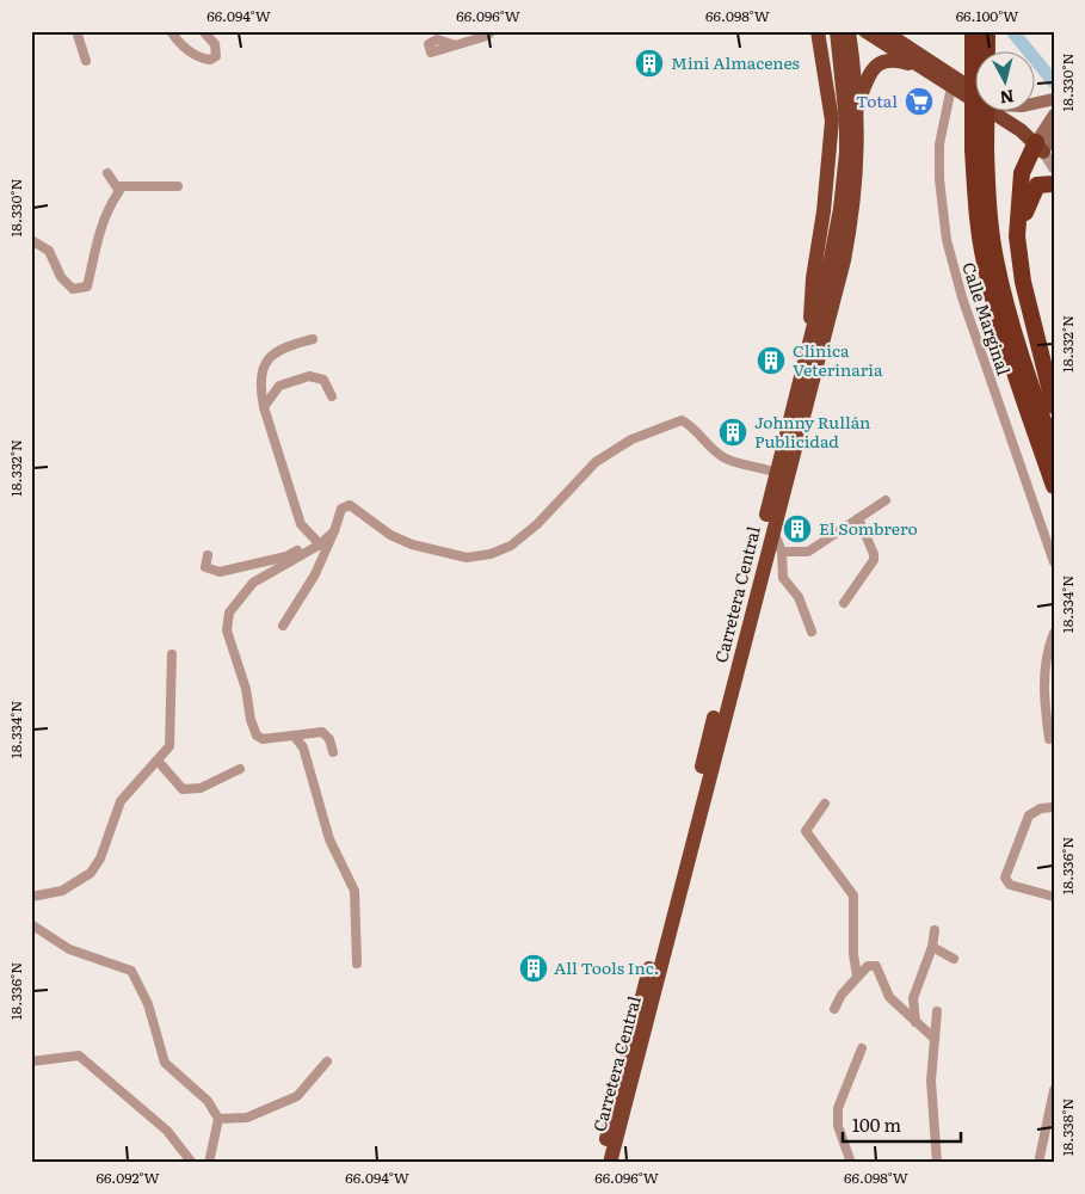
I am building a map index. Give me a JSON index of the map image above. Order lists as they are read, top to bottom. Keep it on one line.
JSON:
{"streets":{"highway":["Carretera Central"],"street":["Calle Marginal"]},"places":{"building":["Mini Almacenes","Clínica Veterinaria","Johnny Rullán Publicidad","El Sombrero","All Tools Inc."],"supermarket":["Total"]},"scale_bar":"100 m","north":"bottom","coordinates":["66.094°W","66.096°W","66.098°W","66.100°W","18.330°N","18.332°N","18.334°N","18.336°N","18.338°N","66.092°W"]}
